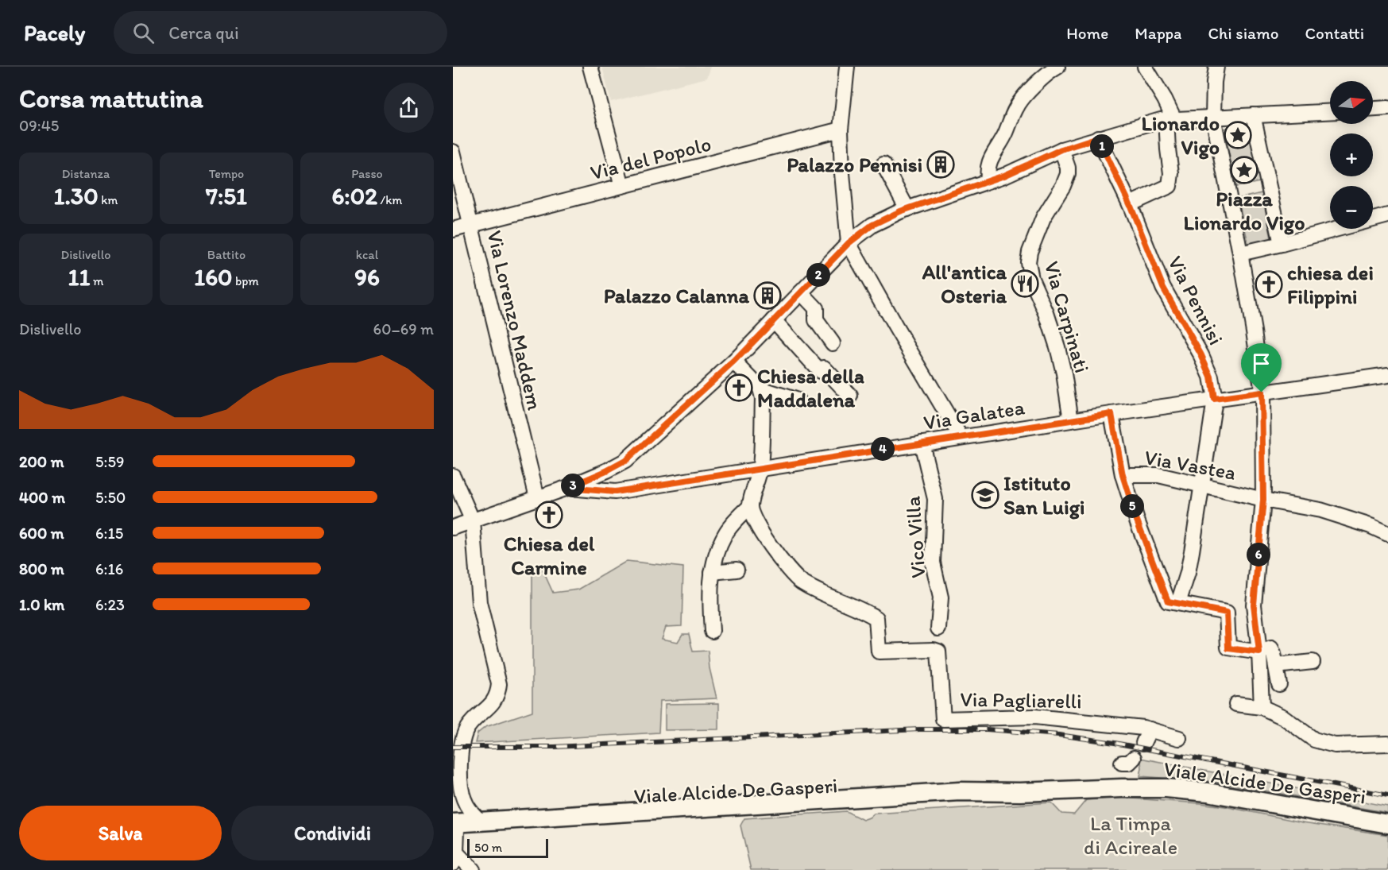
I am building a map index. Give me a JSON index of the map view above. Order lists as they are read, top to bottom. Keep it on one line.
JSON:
{"streets":{"main road":["Viale Alcide De Gasperi"],"street":["Via del Popolo","Via Pennisi","Via Carpinati","Via Lorenzo Maddem","Via Galatea","Via Vastea","Vico Villa","Via Pagliarelli"]},"crossings":[["Via del Popolo","Via Lorenzo Maddem"],["Via Pennisi","Via Galatea"],["Via Pennisi","Via Vastea"],["Via Carpinati","Via Galatea"],["Via Galatea","Vico Villa"]],"parks":["La Timpa di Acireale"],"places":{"place":["Lionardo Vigo","Piazza Lionardo Vigo"],"building":["Palazzo Pennisi","Palazzo Calanna"],"restaurant":["All'antica Osteria"],"church":["chiesa dei Filippini","Chiesa della Maddalena","Chiesa del Carmine"],"school or university":["Istituto San Luigi"]},"scale_bar":"50 m","north":"right","page":{"header":"Pacely","search":"Cerca qui","nav":["Home","Mappa","Chi siamo","Contatti"],"heading":["Corsa mattutina","09:45"],"map_buttons":["+","−"],"pins":["1","2","4","3","5","6"],"stats":[["Distanza","1.30 km"],["Tempo","7:51"],["Passo","6:02 /km"],["Dislivello","11 m"],["Battito","160 bpm"],["kcal","96"]],"chart":["Dislivello","60–69 m"],"list":[{"name":"200 m","note":"5:59"},{"name":"400 m","note":"5:50"},{"name":"600 m","note":"6:15"},{"name":"800 m","note":"6:16"},{"name":"1.0 km","note":"6:23"}],"buttons":["Salva","Condividi"],"scale":"50 m"}}
